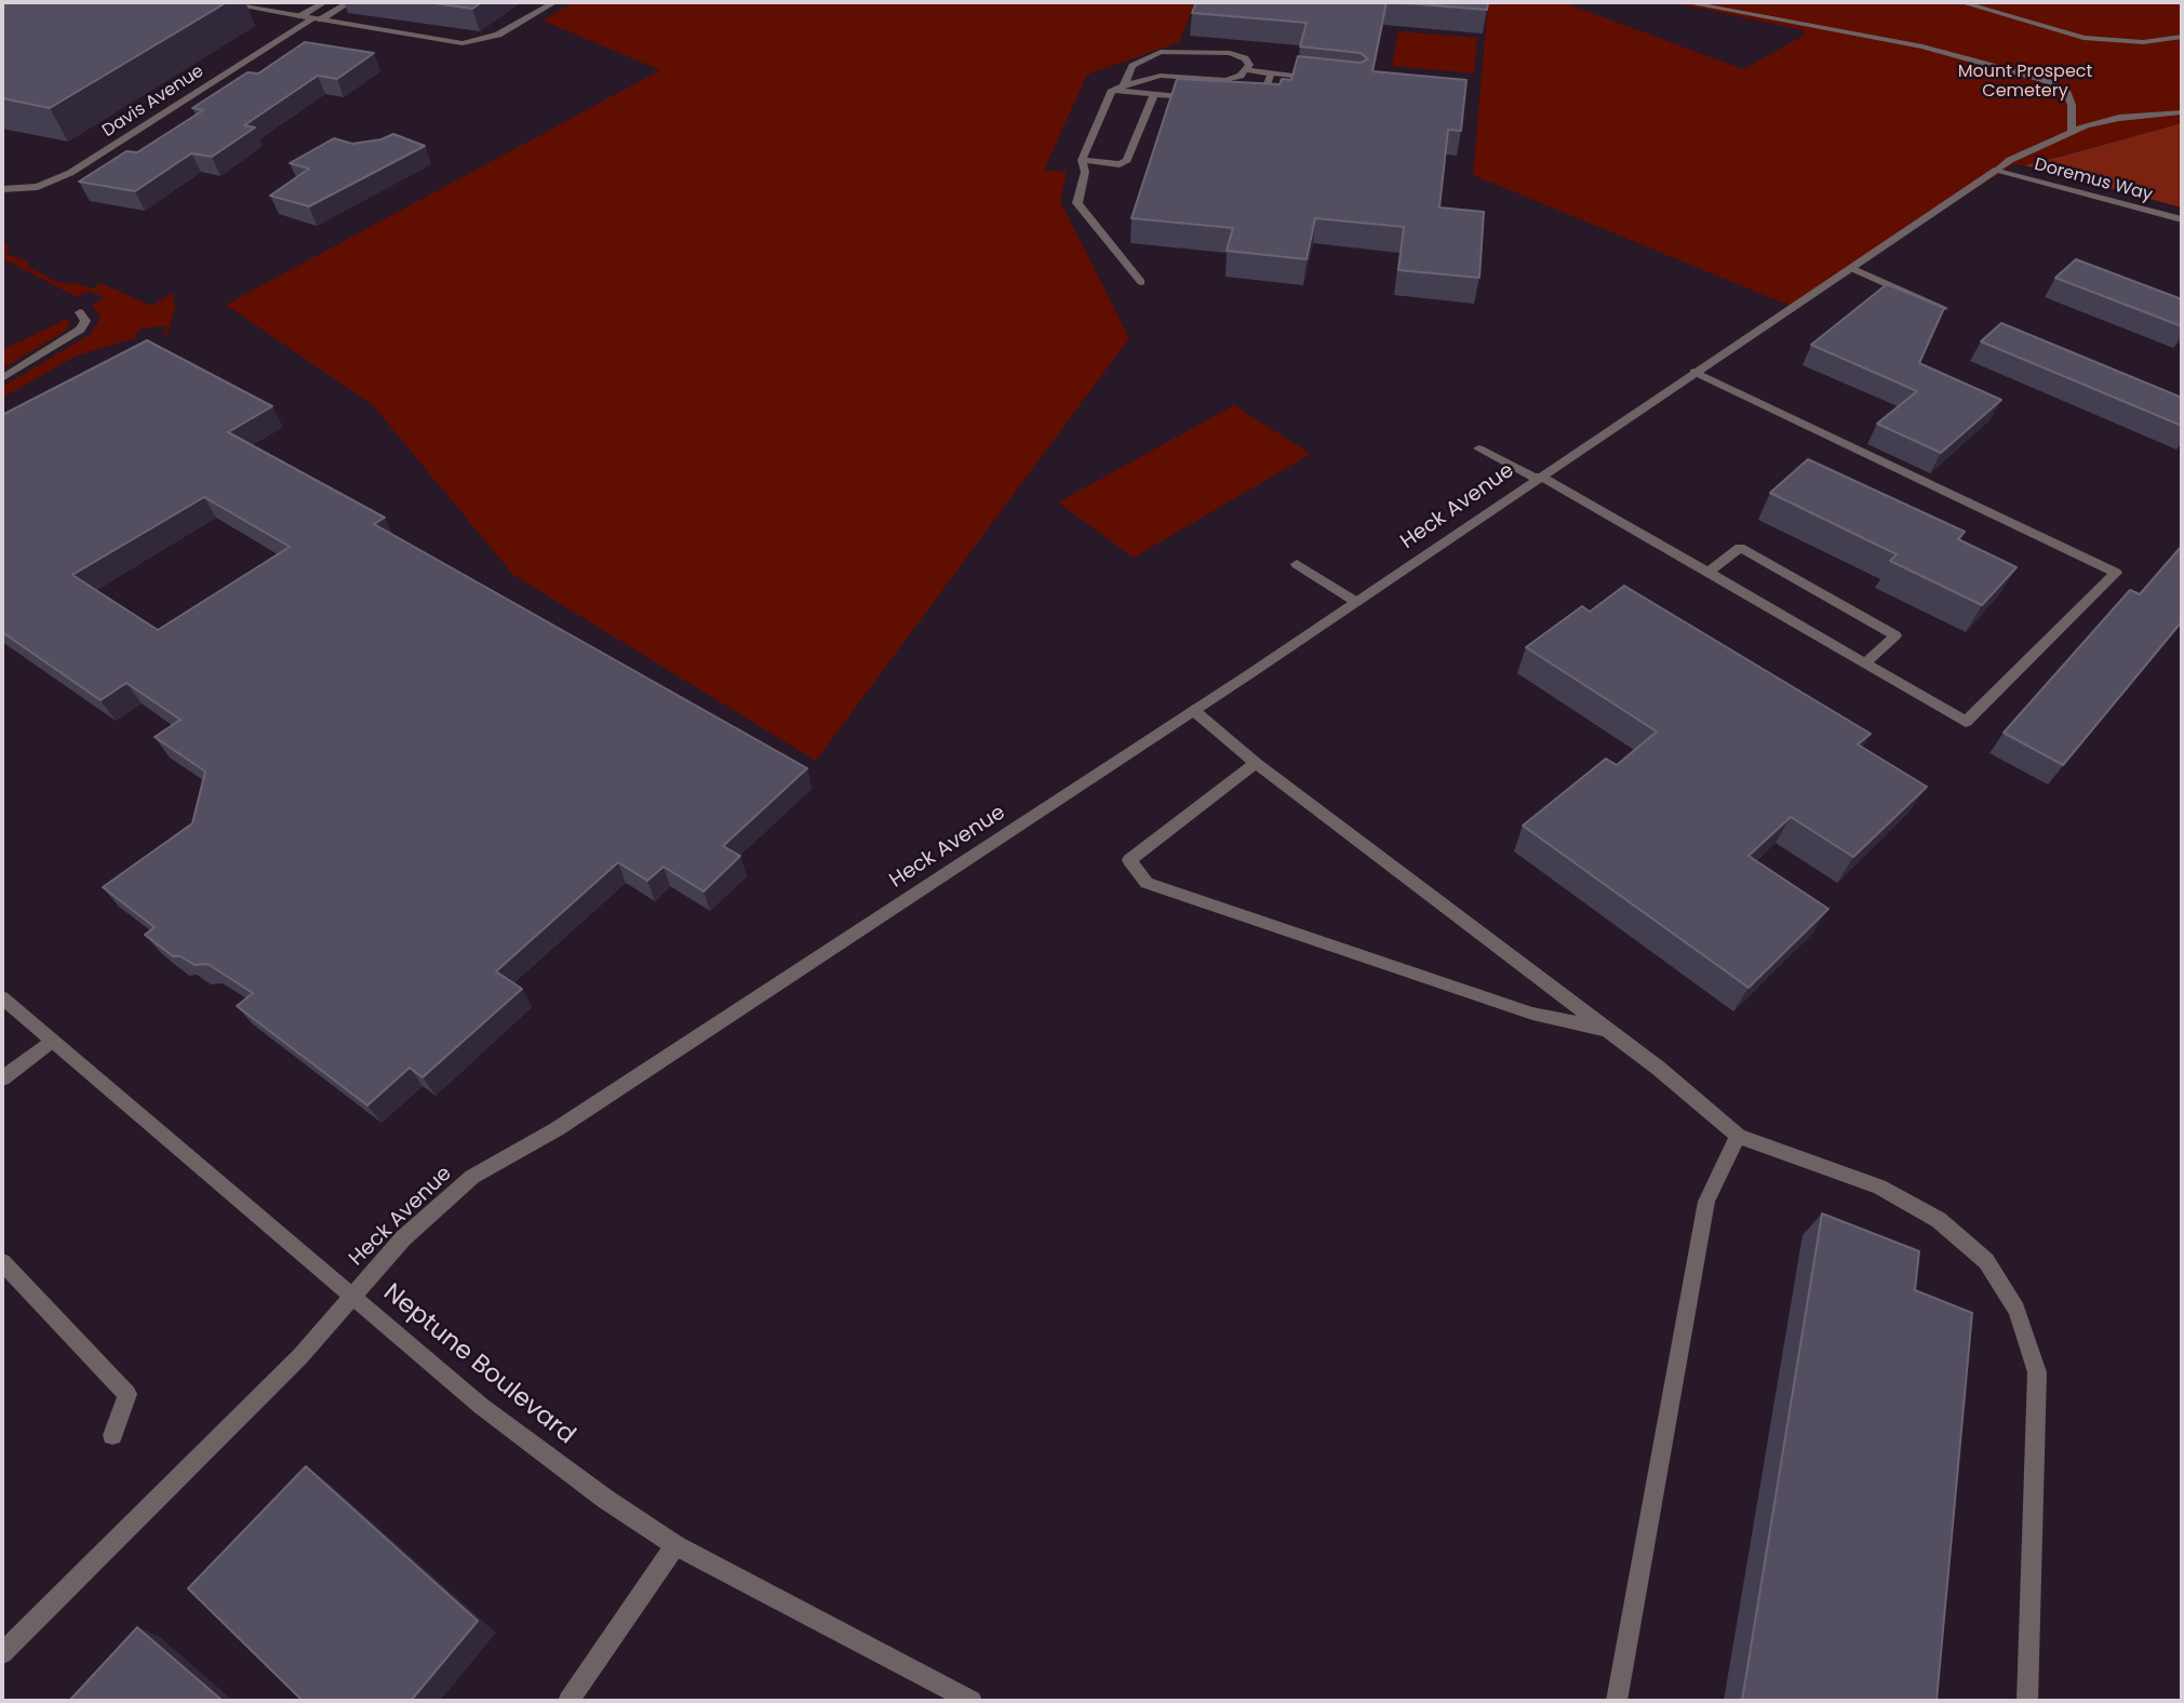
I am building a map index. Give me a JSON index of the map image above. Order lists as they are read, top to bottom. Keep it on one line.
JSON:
{"streets":{"street":["Davis Avenue","Doremus Way","Heck Avenue","Neptune Boulevard"]},"crossings":[["Doremus Way","Heck Avenue"],["Heck Avenue","Neptune Boulevard"]],"parks":["Mount Prospect Cemetery"]}
